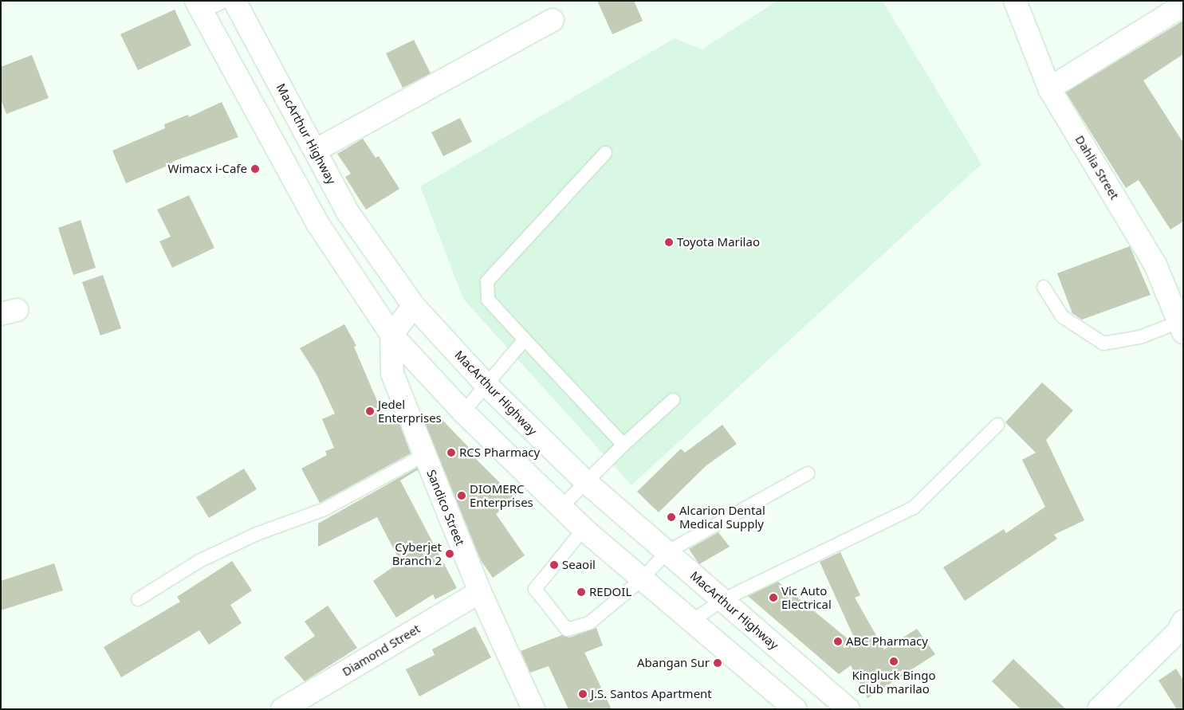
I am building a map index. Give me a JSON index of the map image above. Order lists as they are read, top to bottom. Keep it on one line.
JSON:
{"streets":{"main road":["MacArthur Highway","Dahlia Street","Sandico Street","Diamond Street"]},"crossings":[["Sandico Street","Diamond Street"]],"places":["Wimacx i-Cafe","Toyota Marilao","Jedel Enterprises","RCS Pharmacy","DIOMERC Enterprises","Alcarion Dental Medical Supply","Cyberjet Branch 2","Seaoil","REDOIL","Vic Auto Electrical","ABC Pharmacy","Kingluck Bingo Club marilao","Abangan Sur","J.S. Santos Apartment"]}
